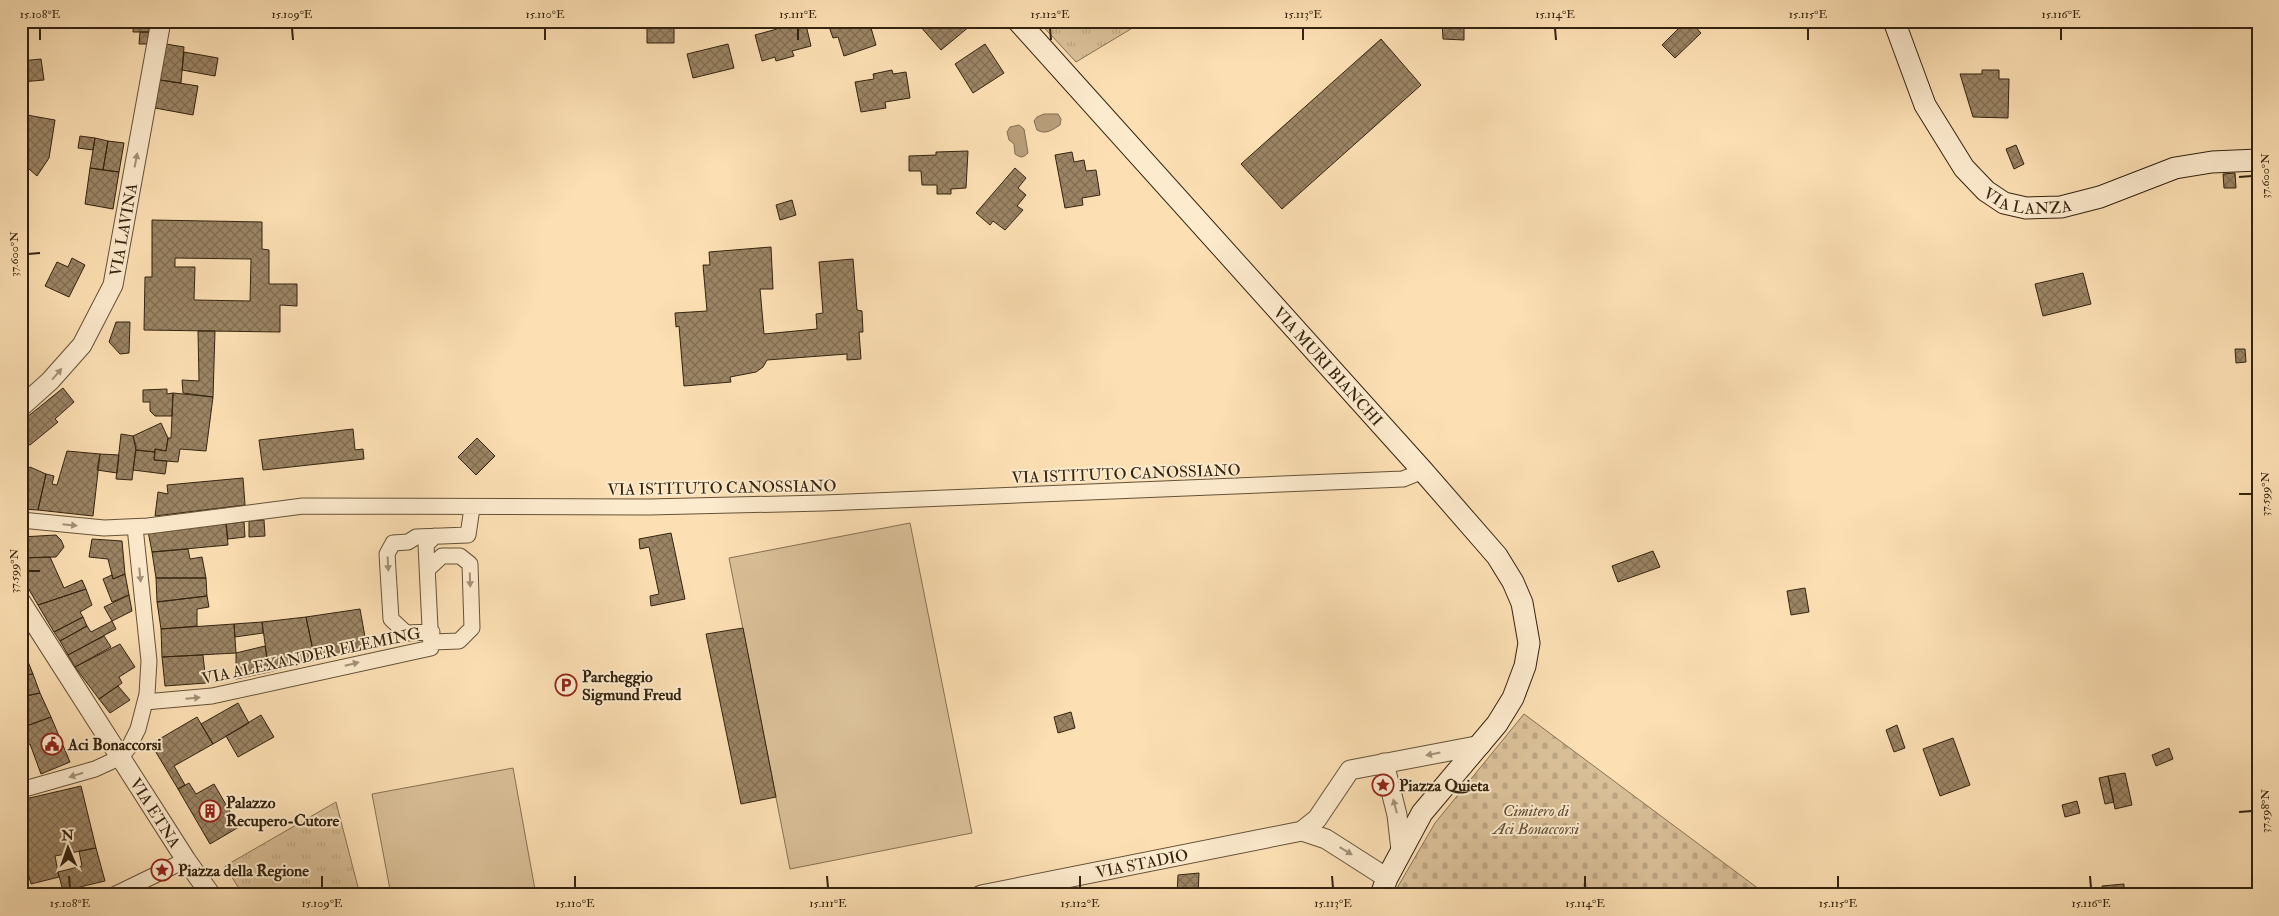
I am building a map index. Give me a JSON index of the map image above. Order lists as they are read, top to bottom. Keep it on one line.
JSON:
{"streets":{"main road":["VIA LANZA","VIA MURI BIANCHI"],"street":["VIA LAVINA","VIA ISTITUTO CANOSSIANO","VIA ALEXANDER FLEMING","VIA ETNA","VIA STADIO"]},"crossings":[["VIA MURI BIANCHI","VIA ISTITUTO CANOSSIANO"]],"one_way":["VIA LAVINA","VIA ALEXANDER FLEMING"],"parks":["Cimitero di Aci Bonaccorsi"],"places":{"parking":["Parcheggio Sigmund Freud"],"public building":["Aci Bonaccorsi"],"place":["Piazza Quieta","Piazza della Regione"],"building":["Palazzo Recupero-Cutore"]},"north":"top","coordinates":["15.108°E","15.109°E","15.110°E","15.111°E","15.112°E","15.113°E","15.114°E","15.115°E","15.116°E","37.600°N","37.599°N","37.598°N"]}
